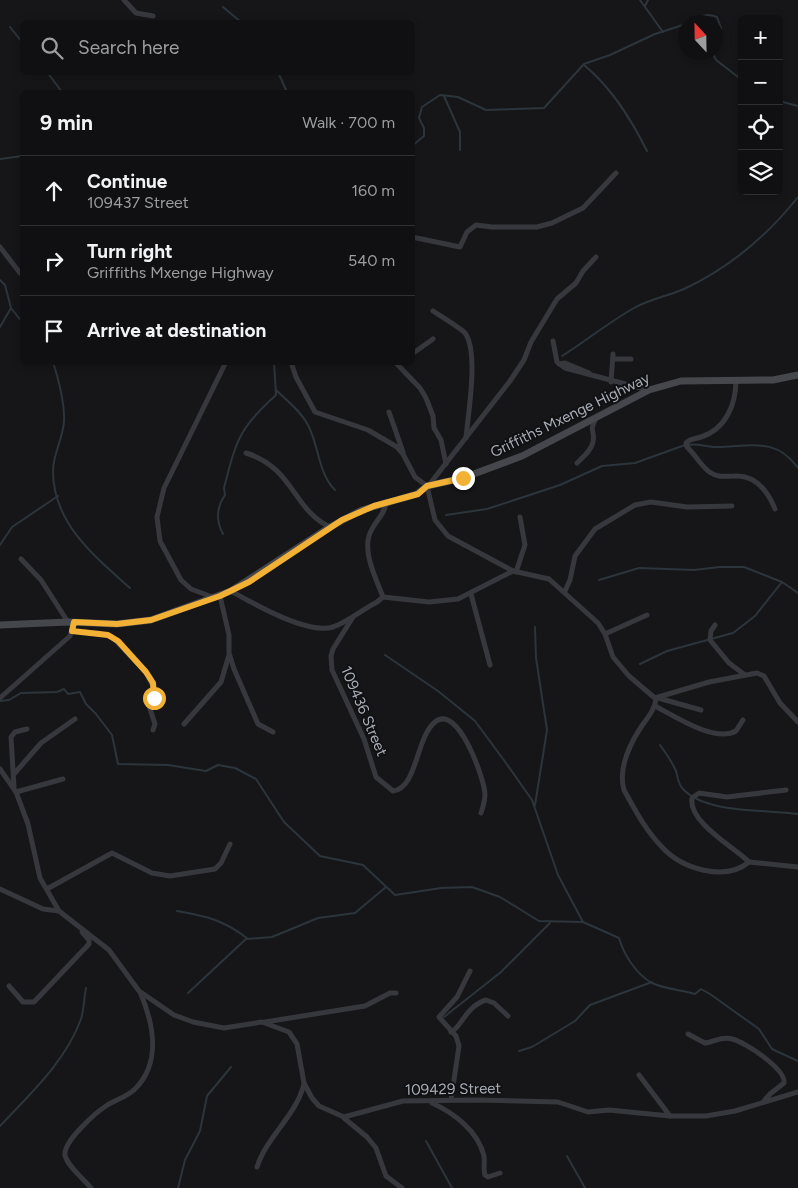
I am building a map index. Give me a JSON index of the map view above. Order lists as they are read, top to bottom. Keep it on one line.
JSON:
{"streets":{"street":["Griffiths Mxenge Highway","109436 Street","109429 Street"]},"north":"top","page":{"map_buttons":["+","−"],"search":"Search here","heading":["9 min","Walk · 700 m"],"list":[["Continue","109437 Street","160 m"],["Turn right","Griffiths Mxenge Highway","540 m"],"Arrive at destination"]}}
